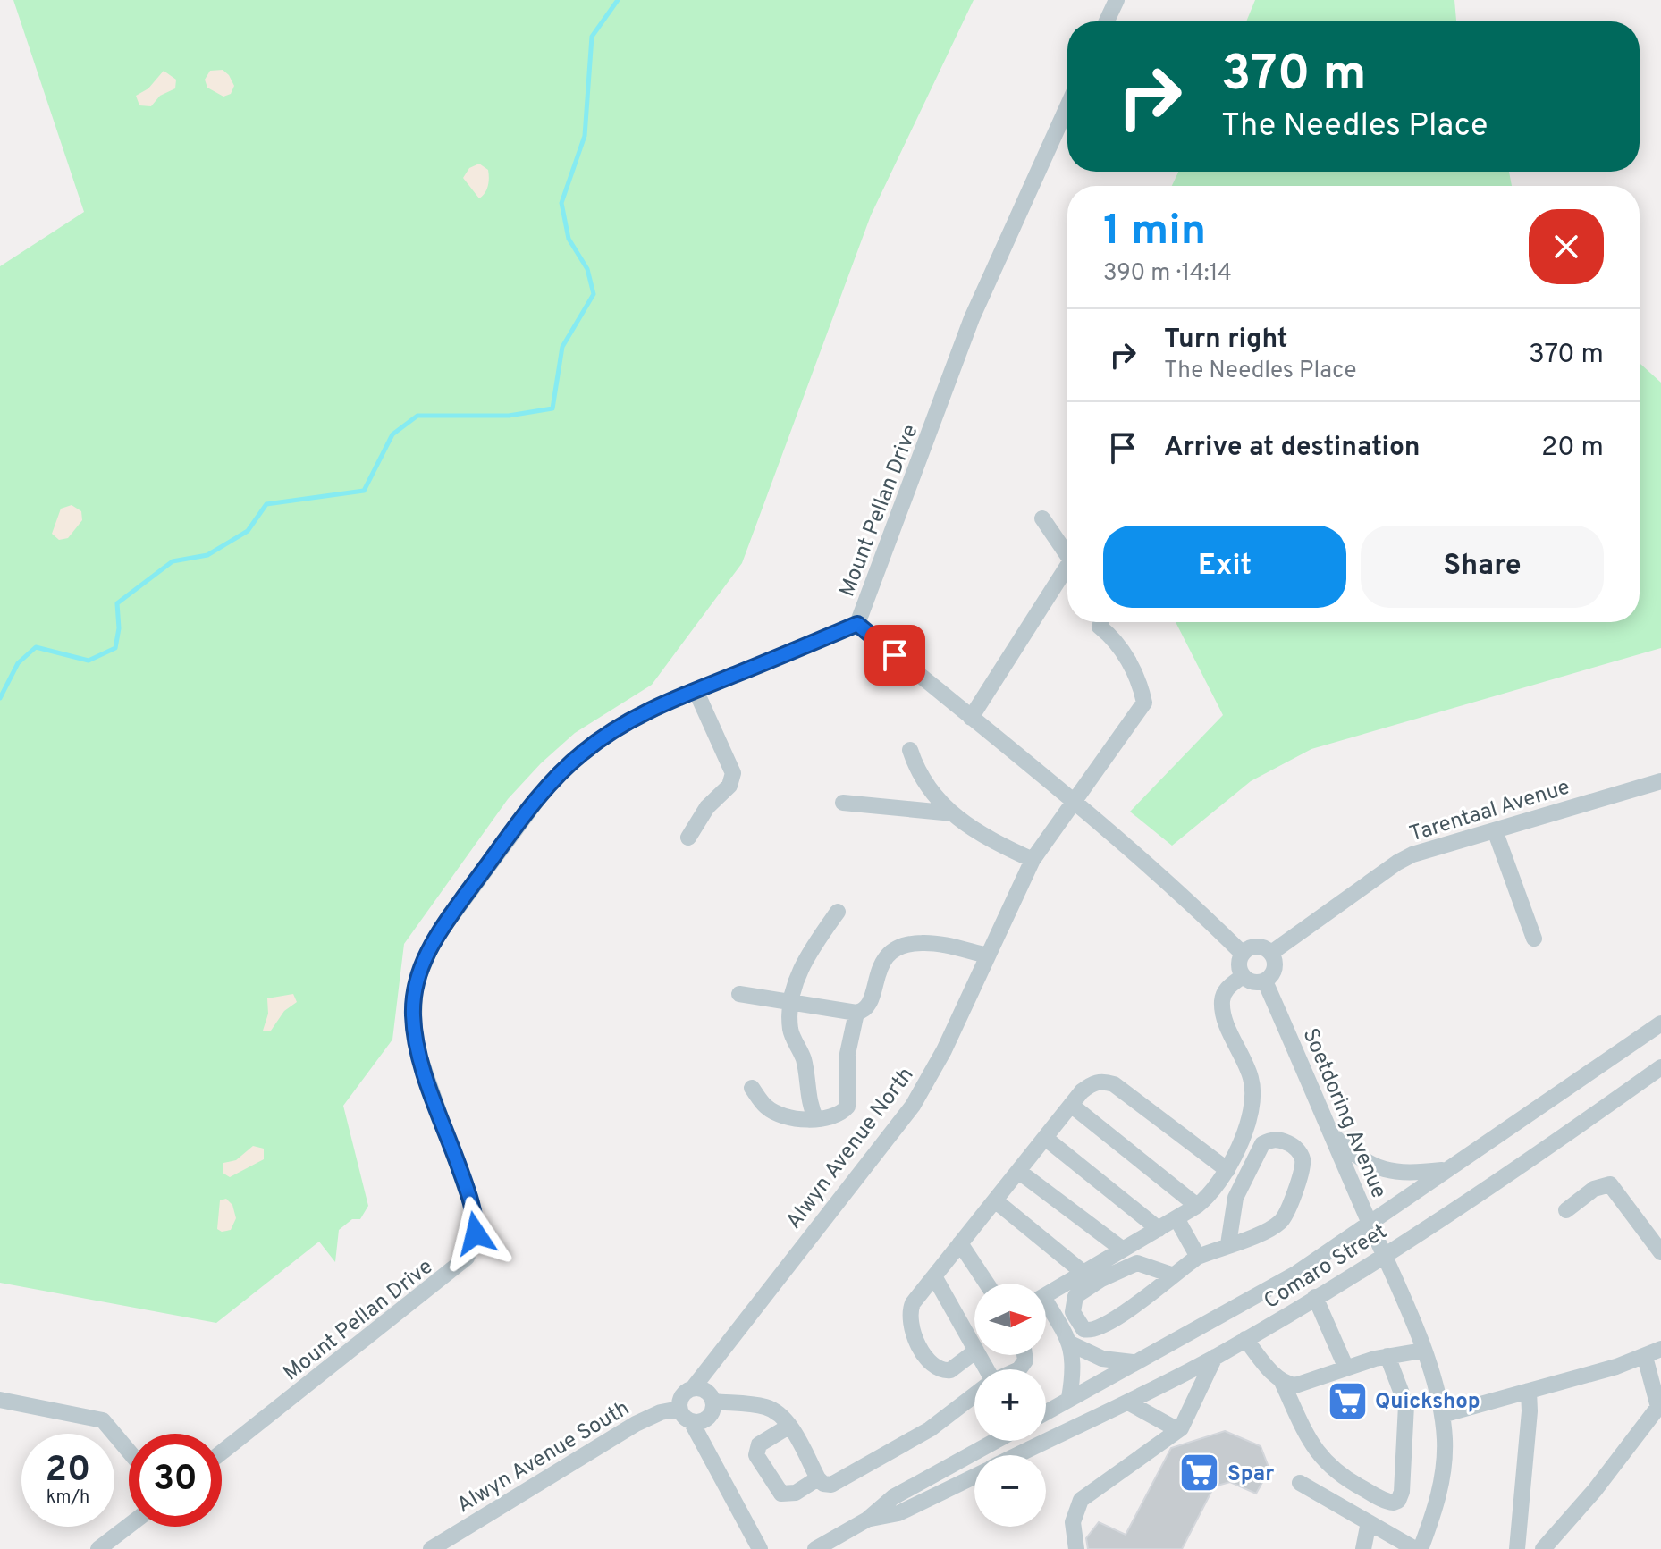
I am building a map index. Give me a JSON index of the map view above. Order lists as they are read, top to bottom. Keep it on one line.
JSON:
{"streets":{"street":["Mount Pellan Drive","Tarentaal Avenue","Soetdoring Avenue","Alwyn Avenue North","Comaro Street","Alwyn Avenue South"]},"crossings":[["Tarentaal Avenue","Soetdoring Avenue"],["Soetdoring Avenue","Comaro Street"],["Alwyn Avenue North","Alwyn Avenue South"]],"places":{"supermarket":["Quickshop","Spar"]},"north":"right","page":{"turn":["370 m","The Needles Place"],"heading":["1 min","390 m · 14:14"],"list":[{"name":"Turn right","note":"The Needles Place","value":"370 m"},{"name":"Arrive at destination","value":"20 m"}],"buttons":["Exit","Share"],"map_buttons":["+","−"],"speed":"20 km/h","limit":"30"}}
